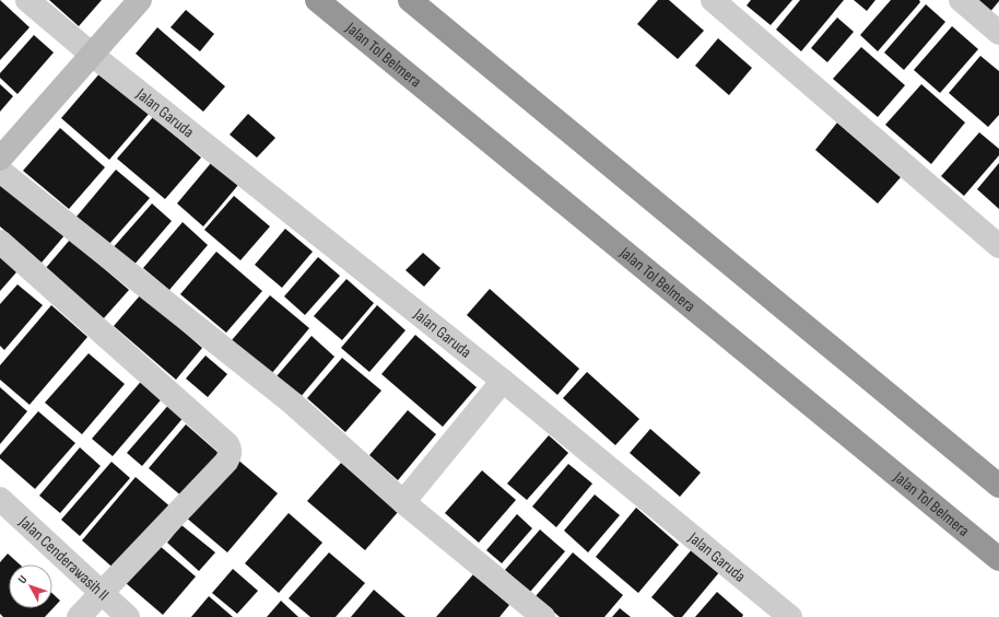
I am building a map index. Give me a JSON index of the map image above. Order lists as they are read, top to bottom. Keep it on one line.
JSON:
{"streets":{"highway":["Jalan Tol Belmera"],"street":["Jalan Garuda","Jalan Cenderawasih II"]},"north":"top left"}
